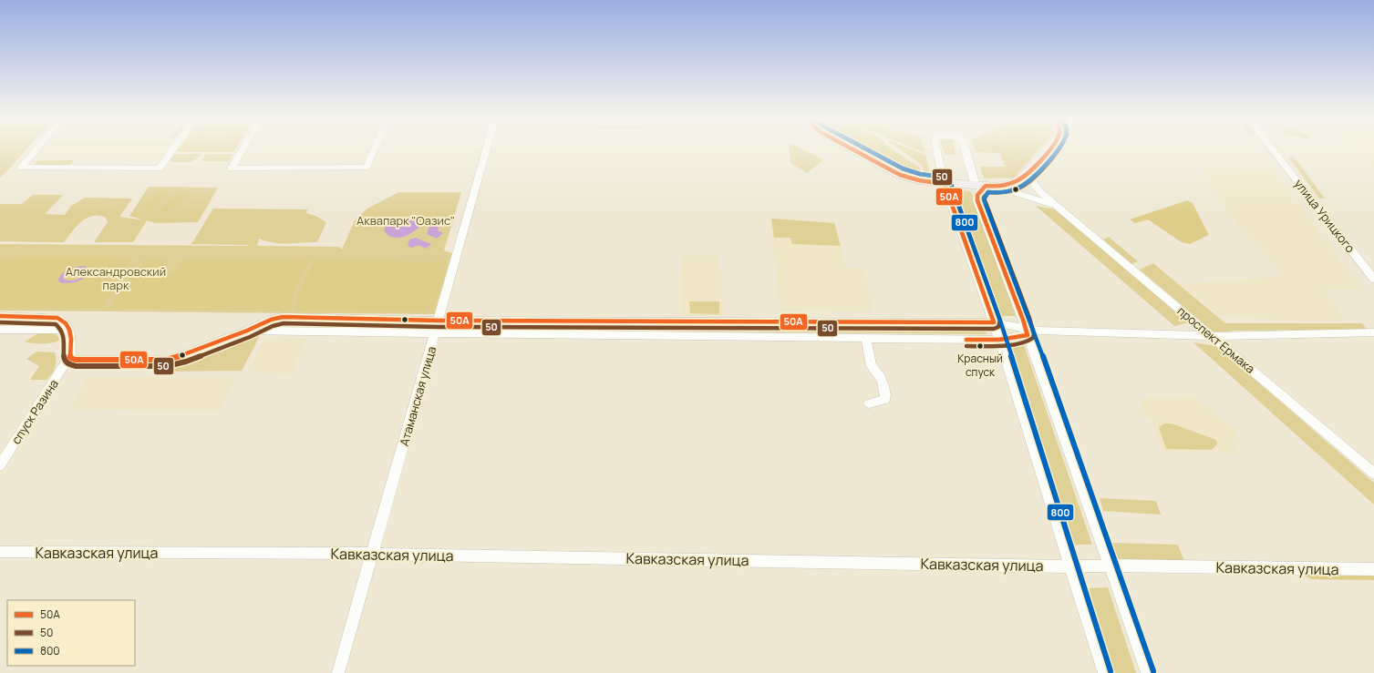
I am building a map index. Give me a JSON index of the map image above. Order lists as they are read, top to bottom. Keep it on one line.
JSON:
{"streets":{"street":["улица Урицкого","проспект Ермака","Атаманская улица","спуск Разина","Кавказская улица"]},"crossings":[["Атаманская улица","Кавказская улица"]],"parks":["Аквапарк \"Оазис\"","Александровский парк"],"places":["Красный спуск"],"lines":["transit line 50А","transit line 50","transit line 800"],"legend":["50А","50","800"]}
